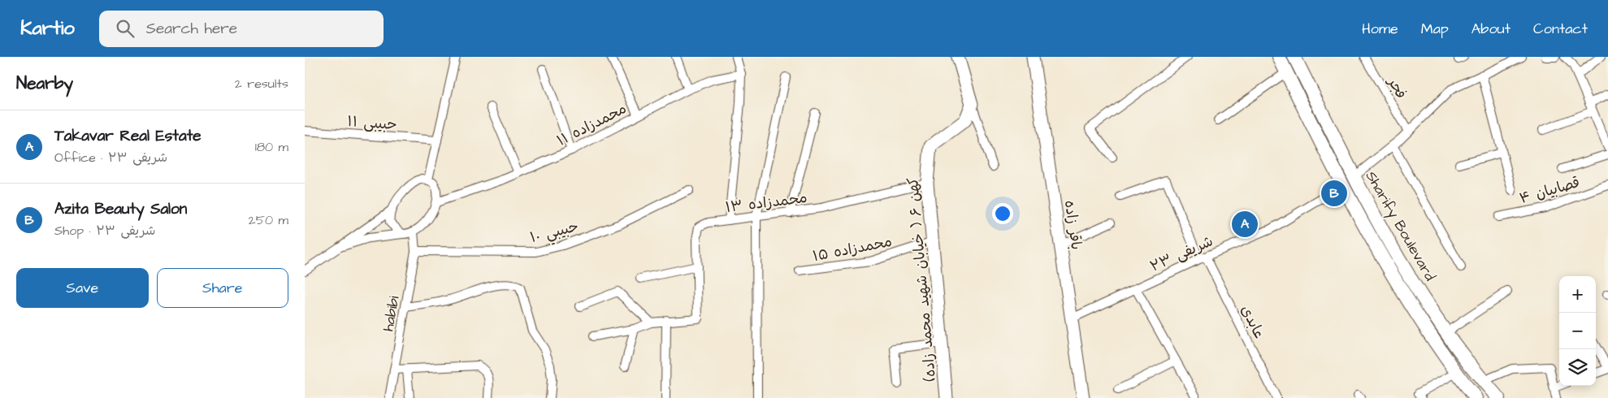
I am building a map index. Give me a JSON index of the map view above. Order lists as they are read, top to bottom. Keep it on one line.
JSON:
{"streets":{"main road":["Sharify Boulevard"],"street":["فجر","حبیبی ۱۱","محمدزاده ۱۱","قصابیان ۴","محمدزاده ۱۳","باقر زاده","حبيبي ١٠","محمدزاده ۱۵","شریفی ۲۳","کهن ۶ ( خیابان شهید محمد زاده)","habibi","عابدی"]},"crossings":[["محمدزاده ۱۱","habibi"],["محمدزاده ۱۳","کهن ۶ ( خیابان شهید محمد زاده)"],["باقر زاده","شریفی ۲۳"],["Sharify Boulevard","شریفی ۲۳"],["حبيبي ١٠","habibi"],["محمدزاده ۱۵","کهن ۶ ( خیابان شهید محمد زاده)"],["شریفی ۲۳","عابدی"]],"page":{"header":"Kartio","search":"Search here","nav":["Home","Map","About","Contact"],"heading":["Nearby","2 results"],"list":[{"mark":"A","name":"Takavar Real Estate","note":"Office · شریفی ۲۳","value":"180 m"},{"mark":"B","name":"Azita Beauty Salon","note":"Shop · شریفی ۲۳","value":"250 m"}],"pins":["B","A"],"buttons":["Save","Share"],"map_buttons":["+","−"]}}
